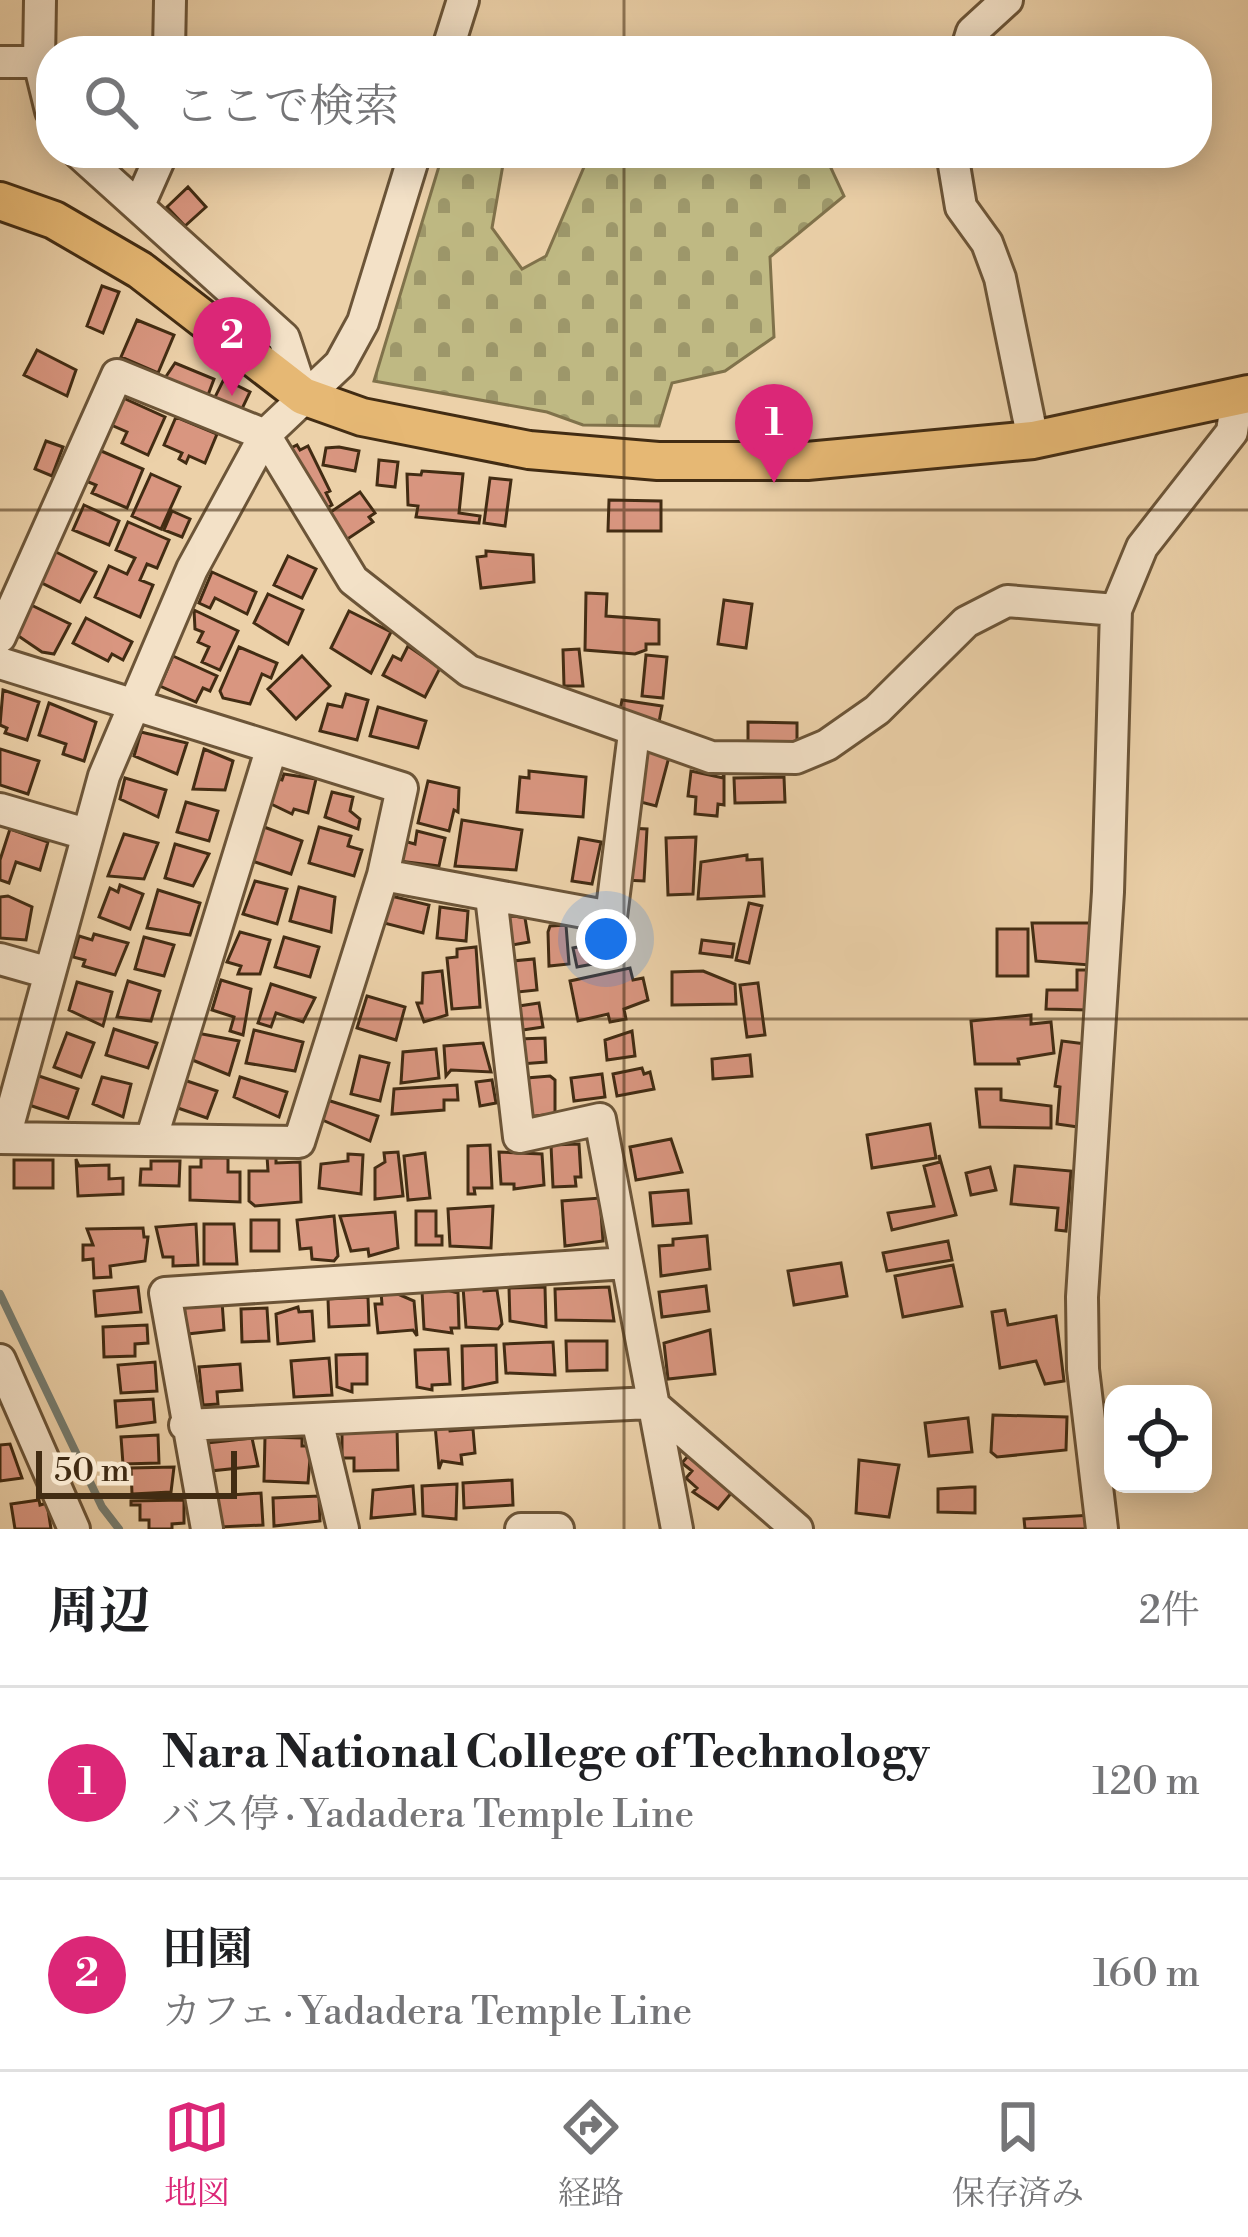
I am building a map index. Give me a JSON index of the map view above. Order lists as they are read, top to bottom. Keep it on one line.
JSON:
{"scale_bar":"50 m","page":{"search":"ここで検索","pins":["2","1"],"scale":"50 m","heading":["周辺","2件"],"list":[{"mark":"1","name":"Nara National College of Technology","note":"バス停 · Yadadera Temple Line","value":"120 m"},{"mark":"2","name":"田園","note":"カフェ · Yadadera Temple Line","value":"160 m"}],"nav":["地図","経路","保存済み"]}}
